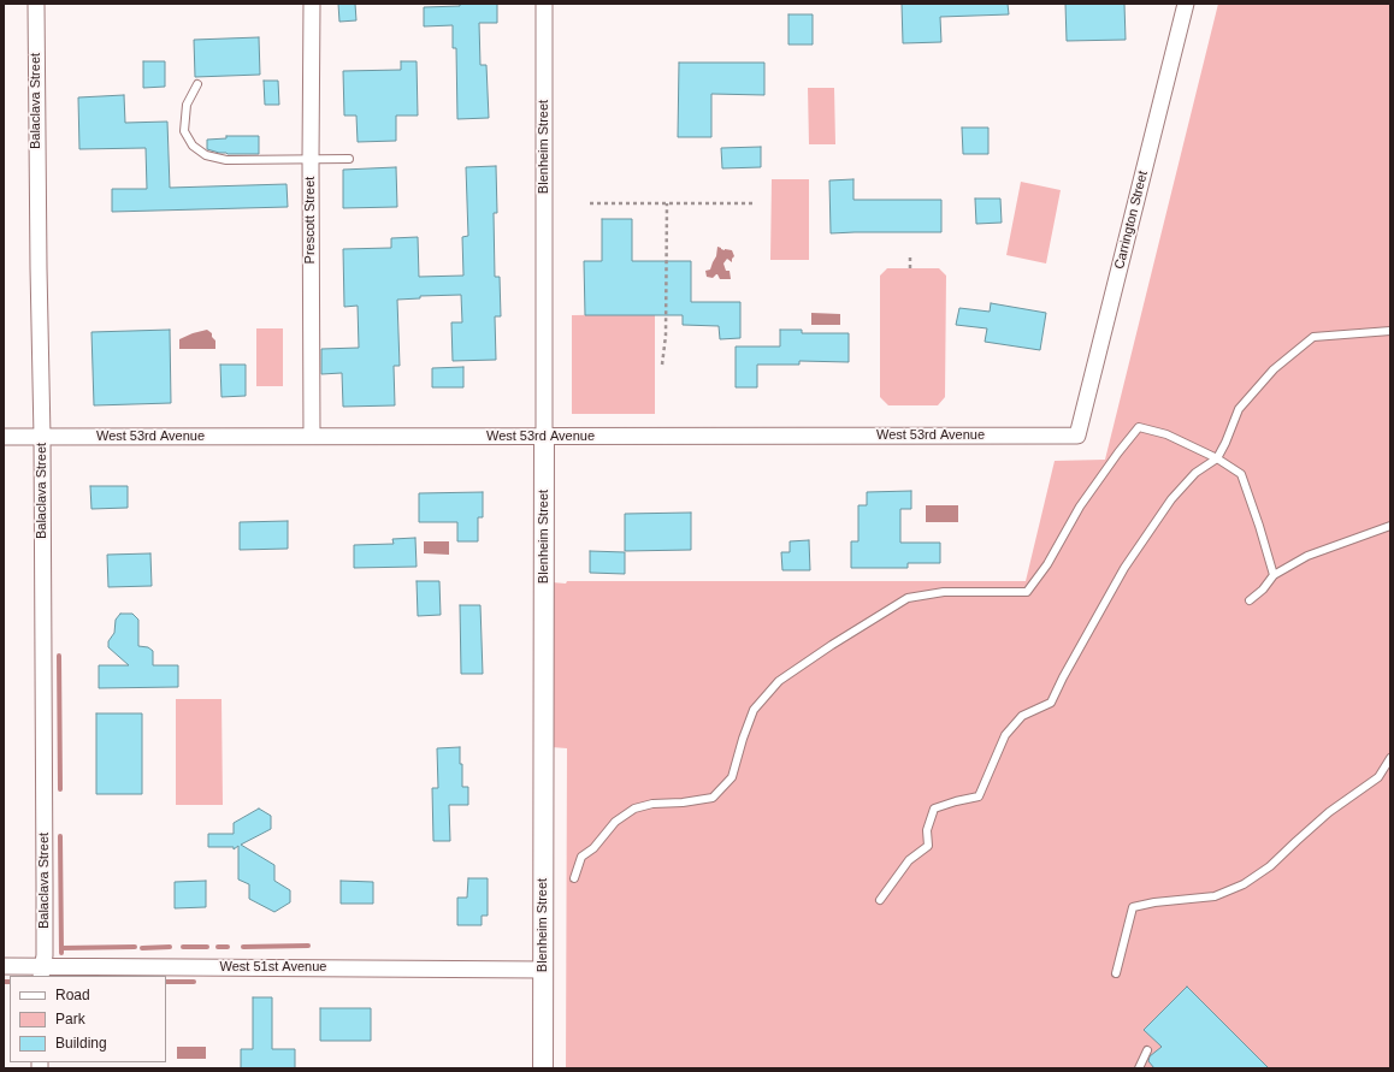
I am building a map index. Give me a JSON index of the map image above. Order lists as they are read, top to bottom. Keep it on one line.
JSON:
{"streets":{"street":["Balaclava Street","Blenheim Street","Prescott Street","Carrington Street","West 53rd Avenue","West 51st Avenue"]},"crossings":[["Balaclava Street","West 53rd Avenue"],["Balaclava Street","West 51st Avenue"],["Blenheim Street","West 53rd Avenue"],["Blenheim Street","West 51st Avenue"],["Prescott Street","West 53rd Avenue"],["Carrington Street","West 53rd Avenue"]],"legend":["Road","Park","Building"]}
